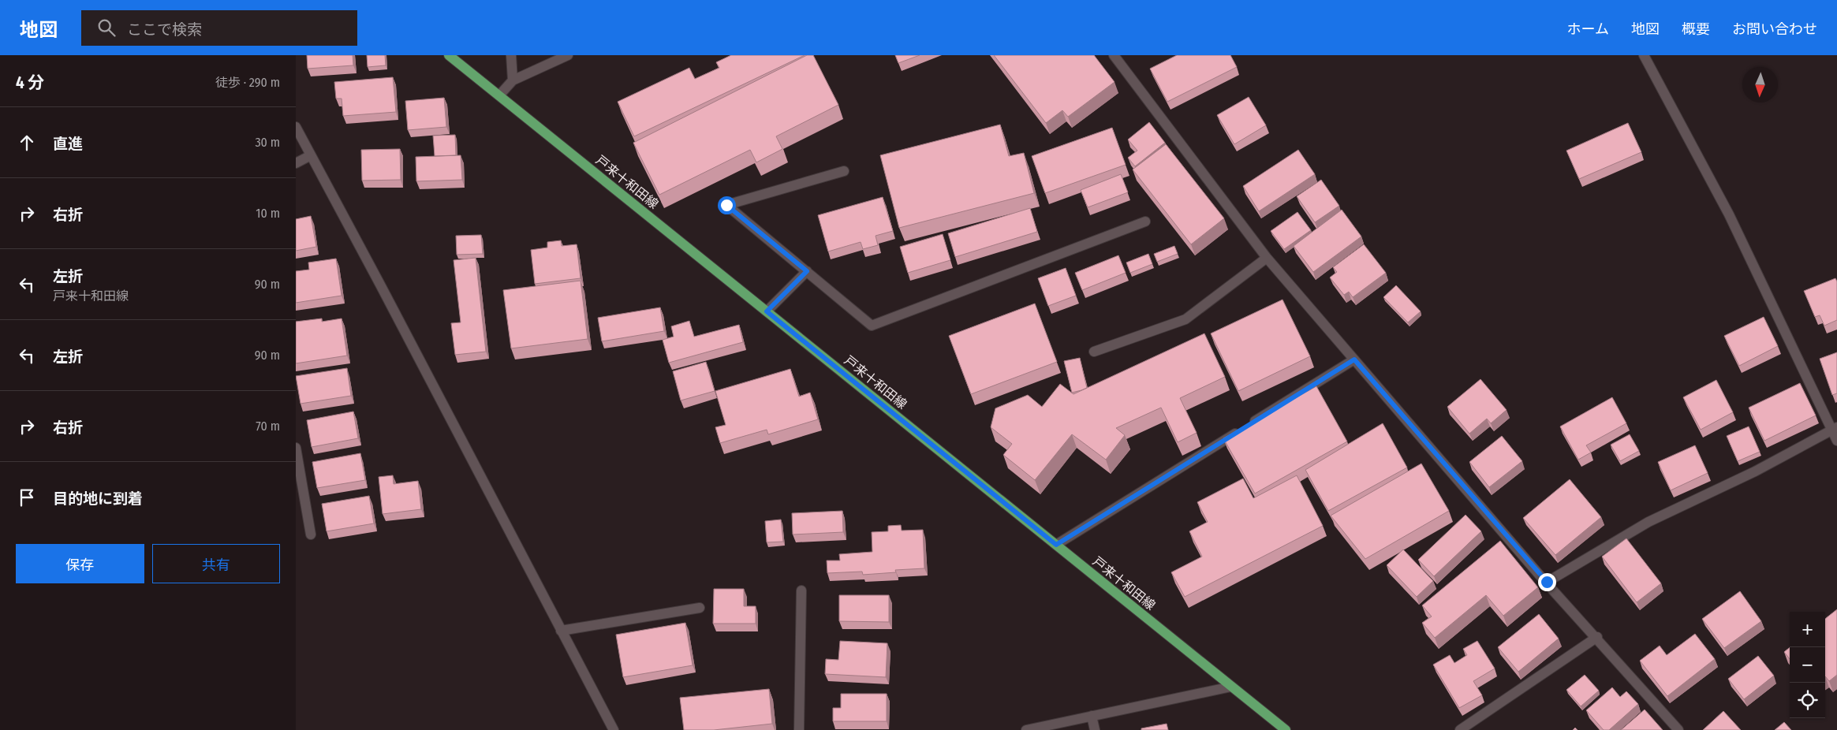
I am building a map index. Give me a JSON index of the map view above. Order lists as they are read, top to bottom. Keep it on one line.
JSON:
{"streets":{"main road":["戸来十和田線"]},"north":"bottom","page":{"header":"地図","search":"ここで検索","nav":["ホーム","地図","概要","お問い合わせ"],"heading":["4 分","徒歩 · 290 m"],"list":[["直進","30 m"],["右折","10 m"],["左折","戸来十和田線","90 m"],["左折","90 m"],["右折","70 m"],"目的地に到着"],"buttons":["保存","共有"],"map_buttons":["+","−"]}}
